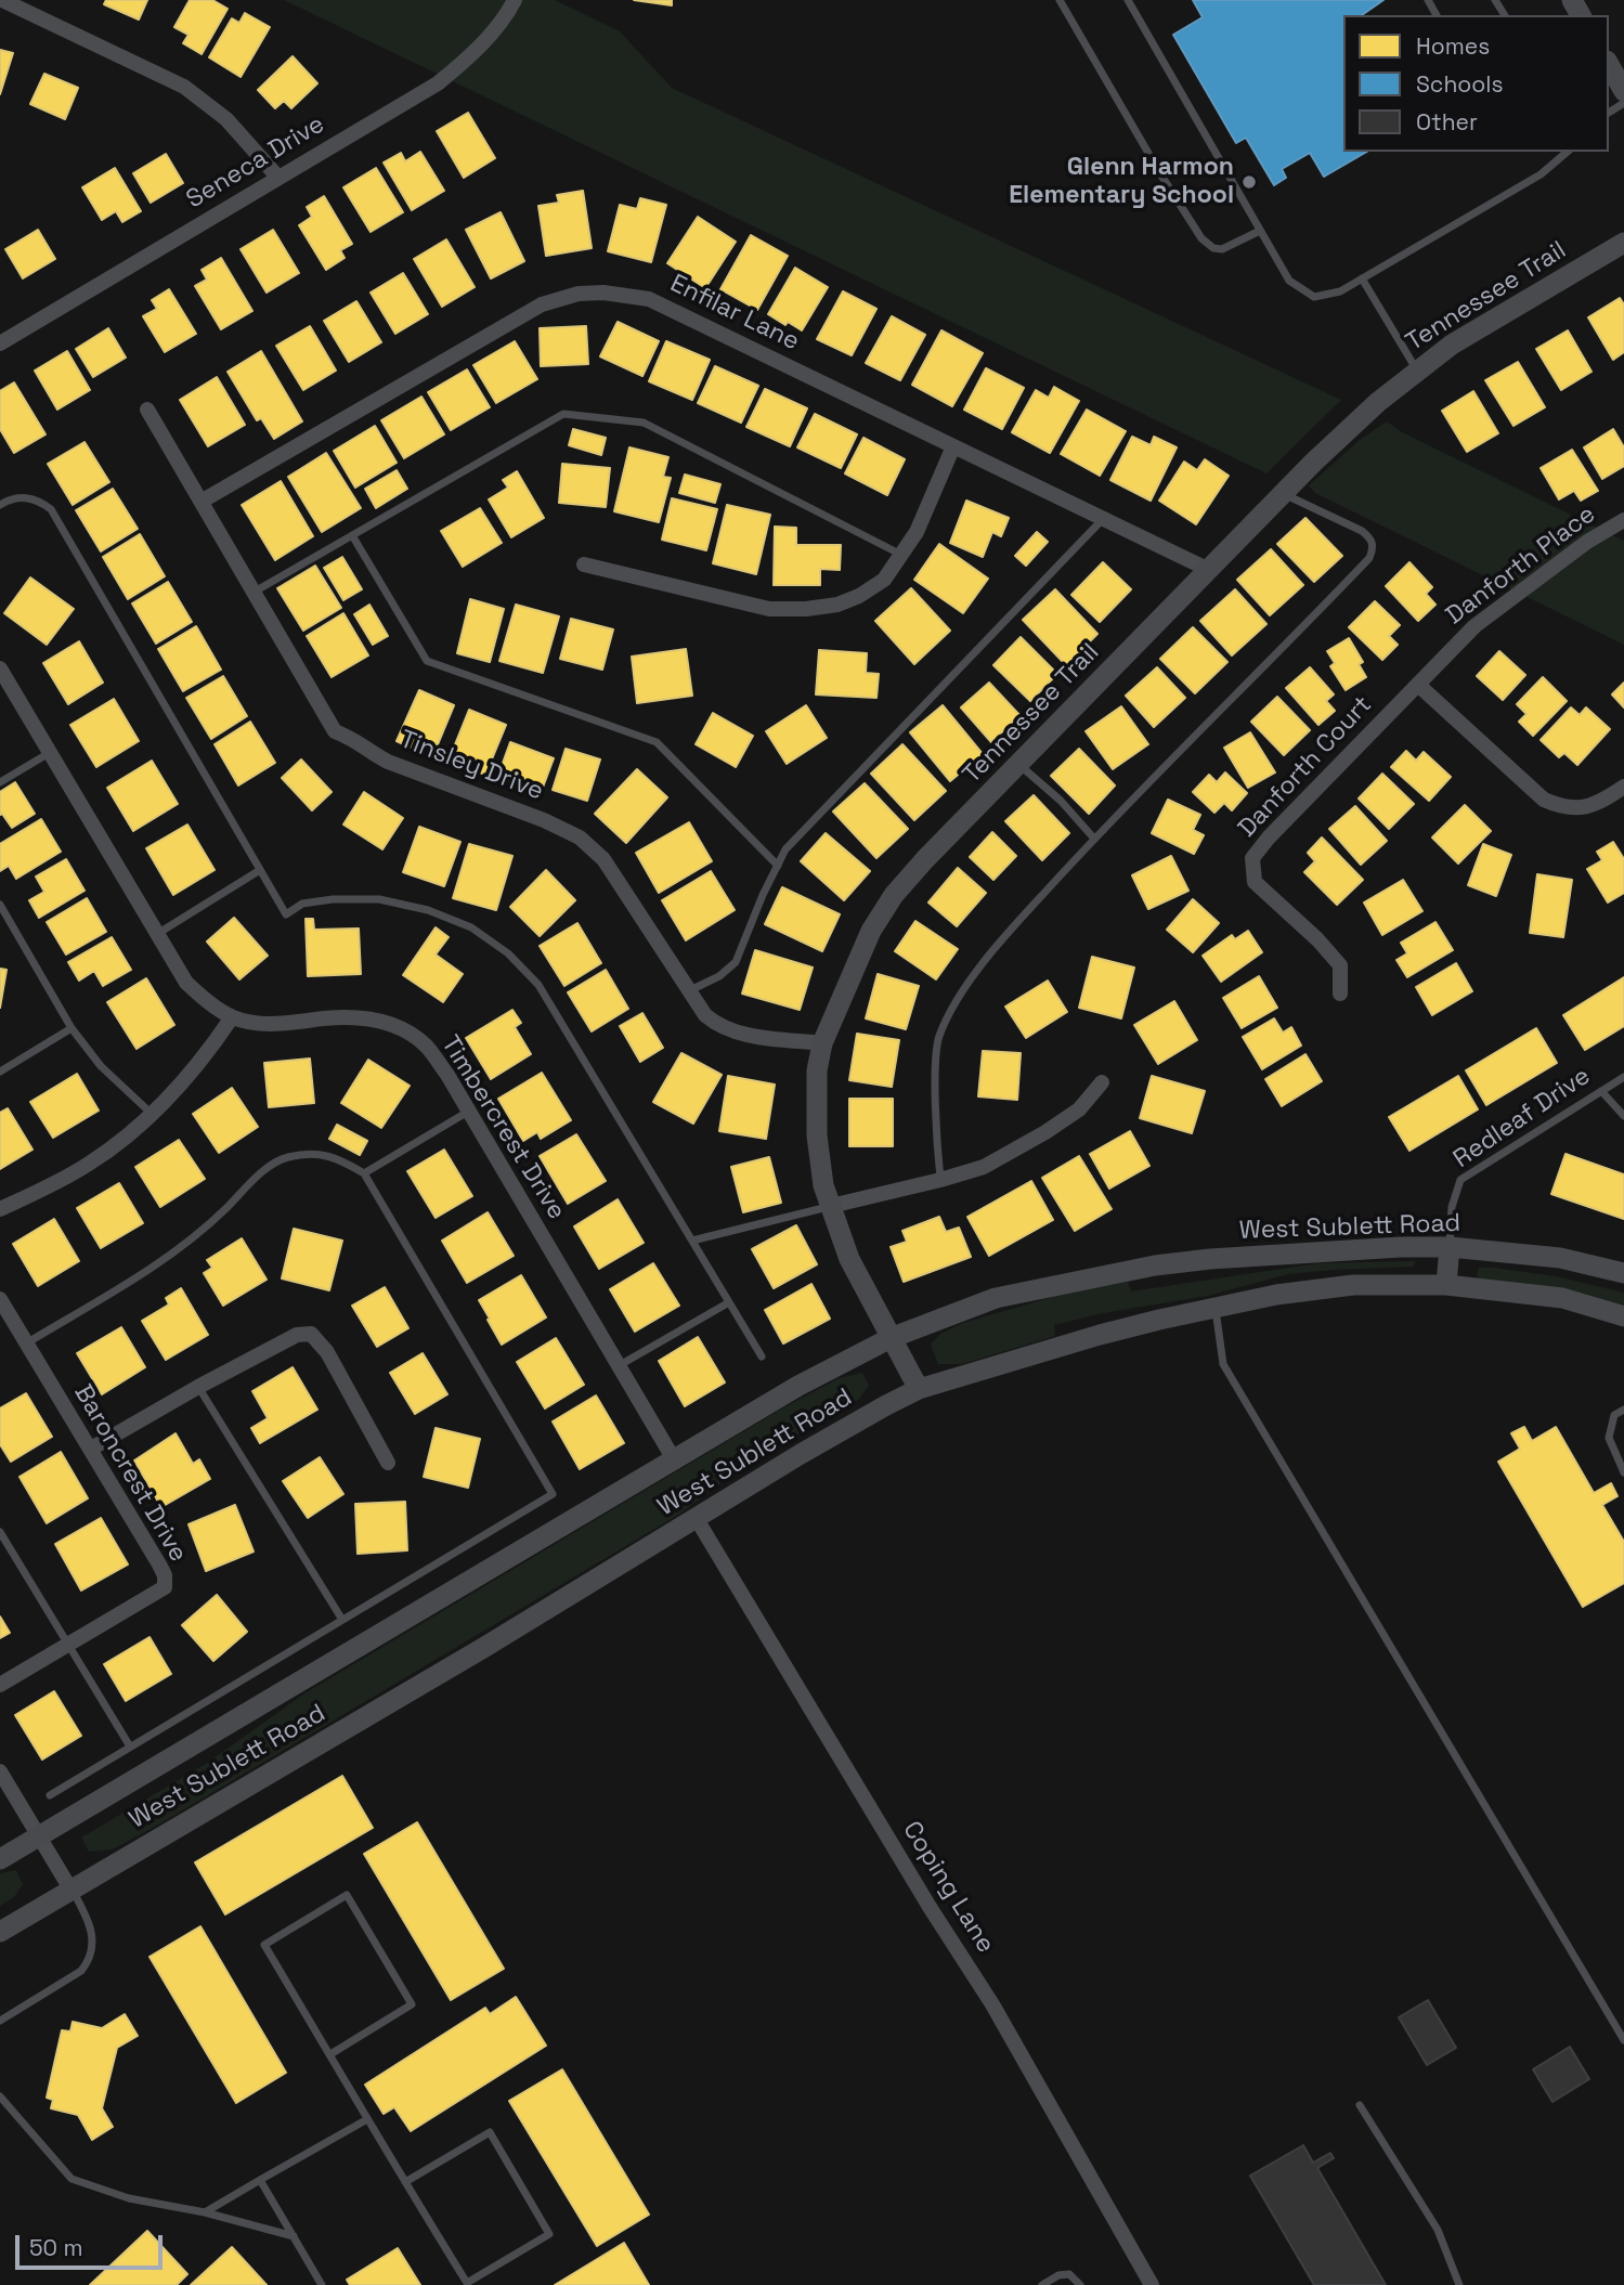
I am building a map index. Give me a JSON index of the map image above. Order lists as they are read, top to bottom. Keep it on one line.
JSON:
{"streets":{"main road":["Tennessee Trail","West Sublett Road"],"street":["Seneca Drive","Enfilar Lane","Danforth Place","Tinsley Drive","Danforth Court","Timbercrest Drive","Baroncrest Drive","Coping Lane"],"lane":["Redleaf Drive"]},"crossings":[["Tennessee Trail","Enfilar Lane"],["Tennessee Trail","Tinsley Drive"],["Tennessee Trail","West Sublett Road"],["Enfilar Lane","Tinsley Drive"],["Danforth Place","Danforth Court"],["Redleaf Drive","West Sublett Road"],["Timbercrest Drive","West Sublett Road"],["West Sublett Road","Coping Lane"]],"places":["Glenn Harmon Elementary School"],"legend":["Homes","Schools","Other"],"scale_bar":"50 m"}
